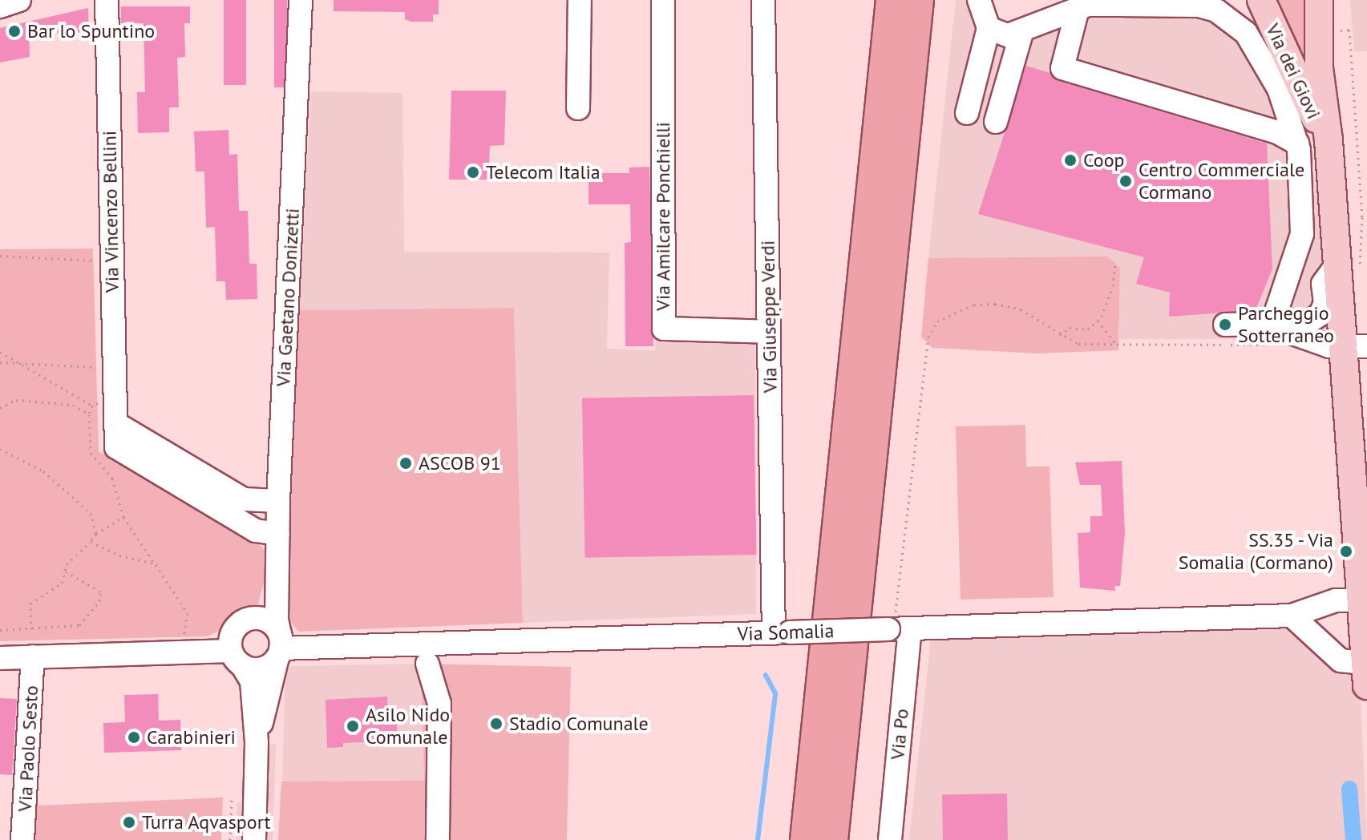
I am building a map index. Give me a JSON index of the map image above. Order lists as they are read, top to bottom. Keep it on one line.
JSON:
{"streets":{"main road":["Via dei Giovi"],"street":["Via Vincenzo Bellini","Via Amilcare Ponchielli","Via Gaetano Donizetti","Via Giuseppe Verdi","Via Somalia","Via Po","Via Paolo Sesto"]},"crossings":[["Via dei Giovi","Via Somalia"],["Via Vincenzo Bellini","Via Gaetano Donizetti"],["Via Amilcare Ponchielli","Via Giuseppe Verdi"],["Via Gaetano Donizetti","Via Somalia"],["Via Giuseppe Verdi","Via Somalia"],["Via Somalia","Via Po"]],"places":["Bar lo Spuntino","Coop","Telecom Italia","Centro Commerciale Cormano","Parcheggio Sotterraneo","ASCOB 91","SS.35 - Via Somalia (Cormano)","Stadio Comunale","Asilo Nido Comunale","Carabinieri","Turra Aqvasport"]}
